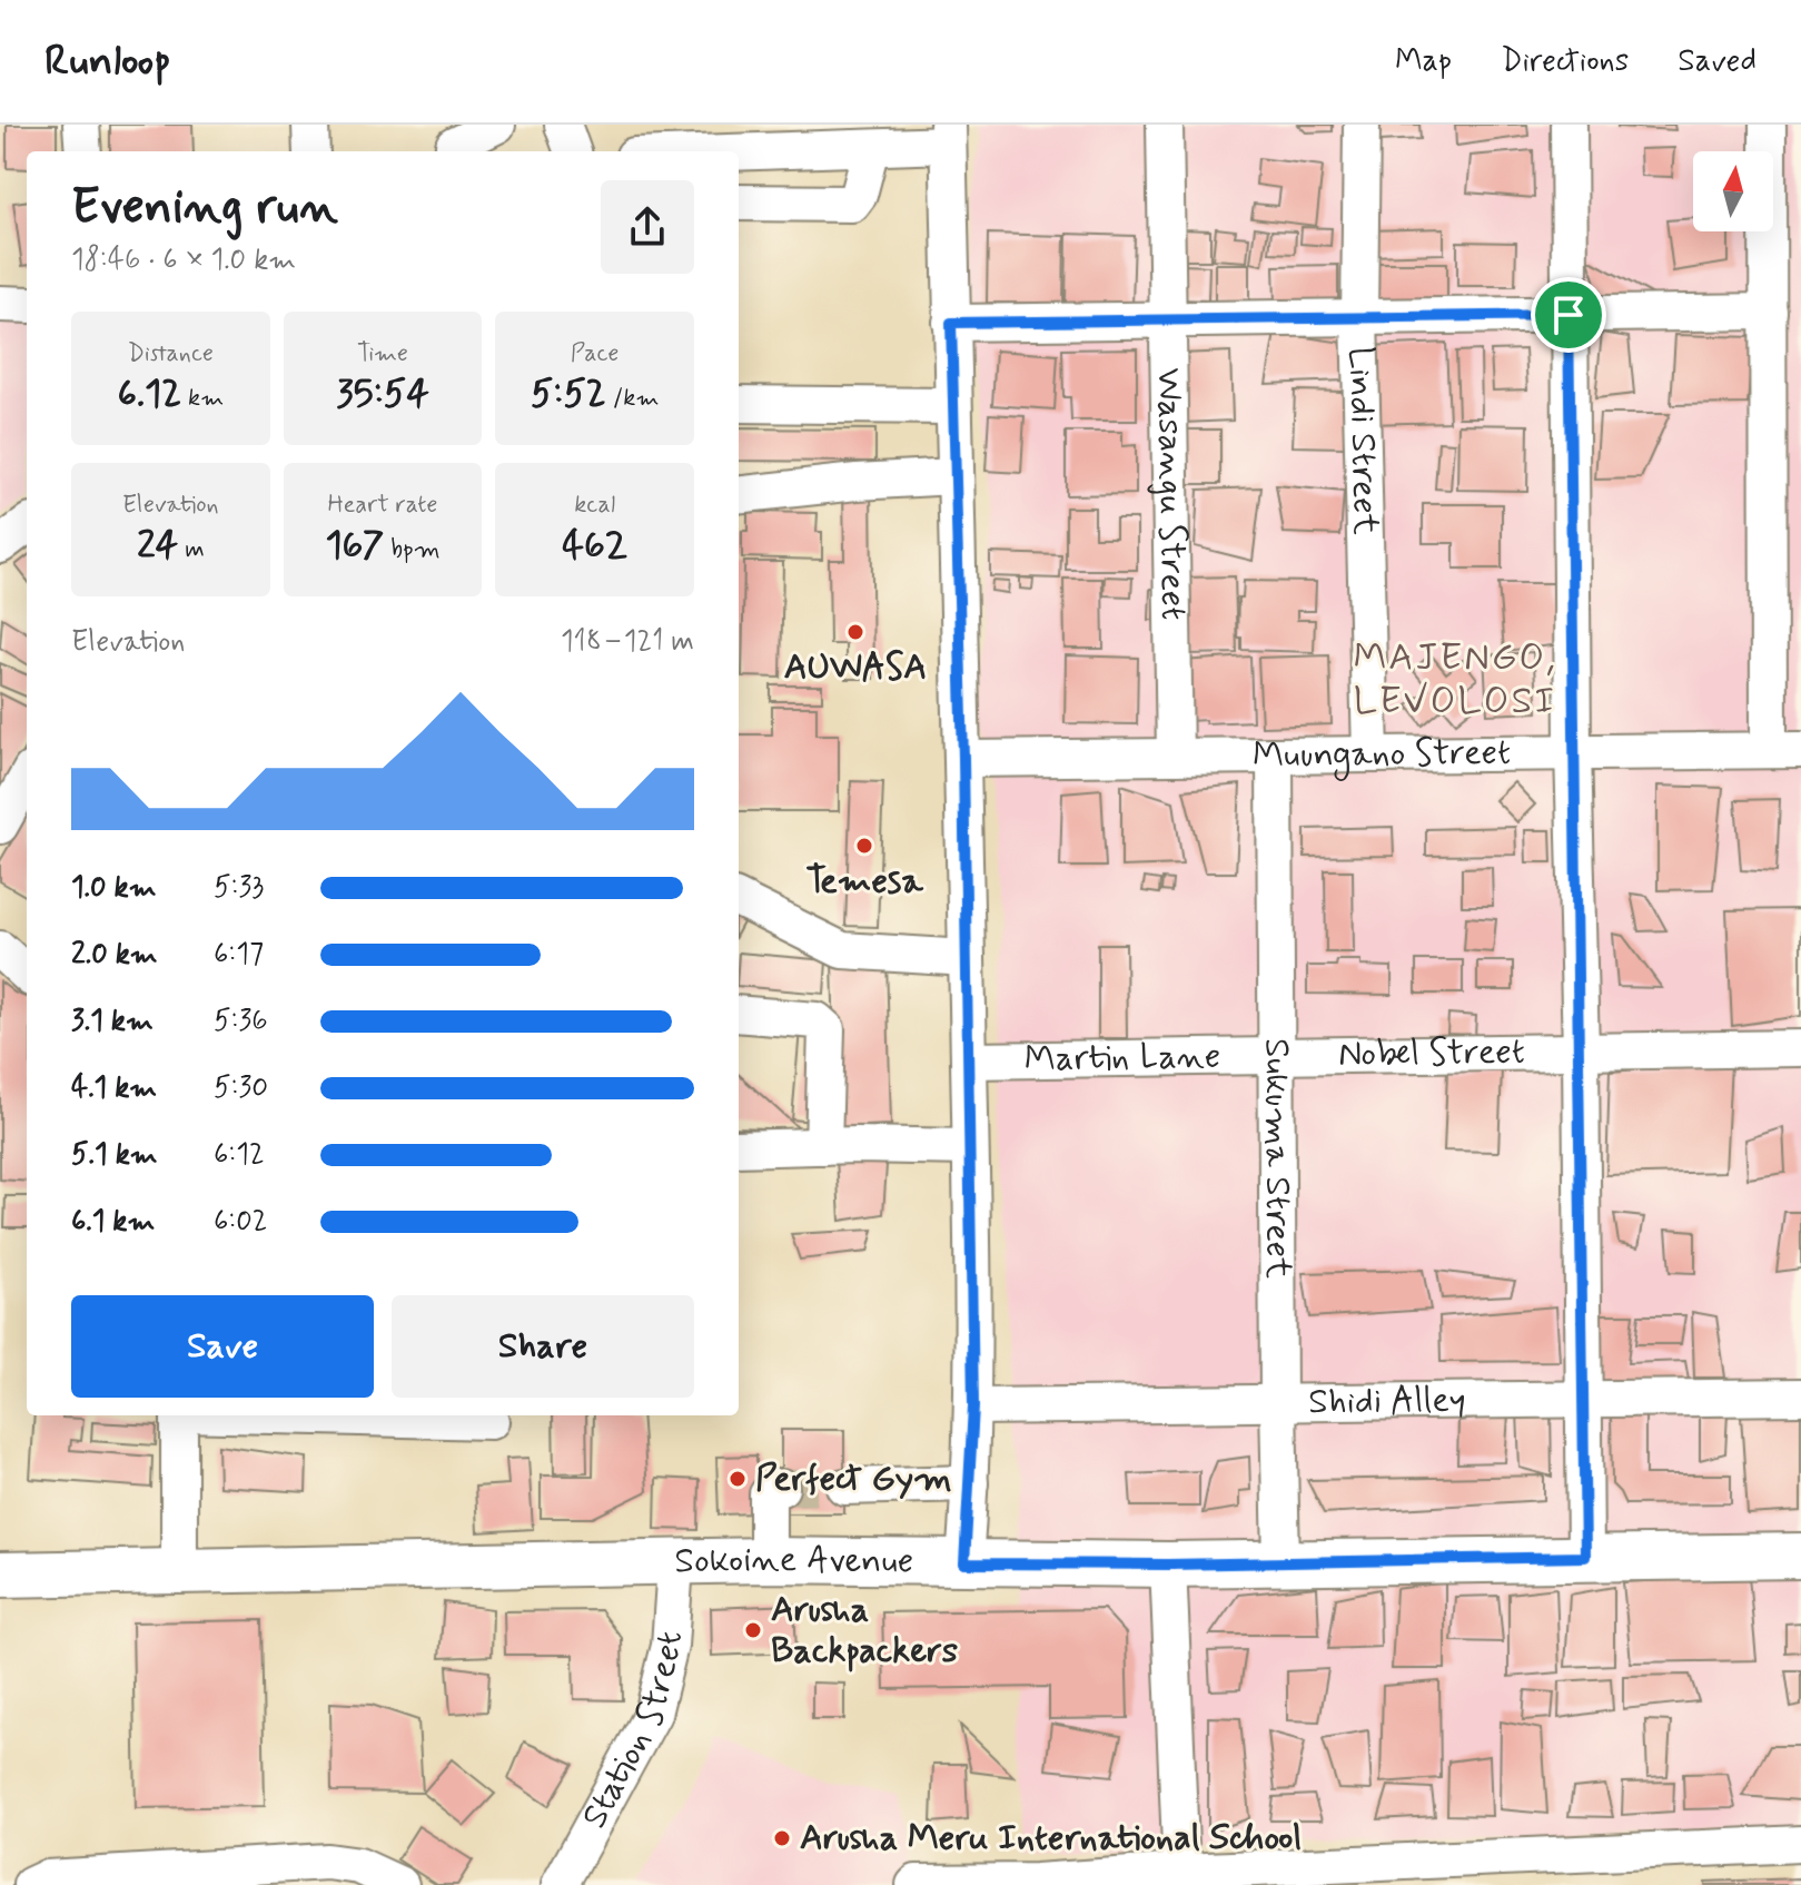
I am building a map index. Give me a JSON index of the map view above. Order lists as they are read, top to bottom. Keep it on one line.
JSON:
{"streets":{"main road":["Sokoine Avenue"],"street":["Lindi Street","Wasangu Street","Muungano Street","Nobel Street","Martin Lane","Sukuma Street","Shidi Alley","Station Street"]},"crossings":[["Lindi Street","Muungano Street"],["Wasangu Street","Muungano Street"],["Muungano Street","Sukuma Street"],["Nobel Street","Martin Lane"],["Nobel Street","Sukuma Street"],["Martin Lane","Sukuma Street"],["Sukuma Street","Shidi Alley"],["Sukuma Street","Sokoine Avenue"],["Sokoine Avenue","Station Street"]],"districts":["MAJENGO, LEVOLOSI"],"places":["AUWASA","Temesa","Perfect Gym","Arusha Backpackers","Arusha Meru International School"],"north":"top","page":{"header":"Runloop","nav":["Map","Directions","Saved"],"heading":["Evening run","18:46 · 6 × 1.0 km"],"stats":[["Distance","6.12 km"],["Time","35:54"],["Pace","5:52 /km"],["Elevation","24 m"],["Heart rate","167 bpm"],["kcal","462"]],"chart":["Elevation","118–121 m"],"list":[{"name":"1.0 km","note":"5:33"},{"name":"2.0 km","note":"6:17"},{"name":"3.1 km","note":"5:36"},{"name":"4.1 km","note":"5:30"},{"name":"5.1 km","note":"6:12"},{"name":"6.1 km","note":"6:02"}],"buttons":["Save","Share"]}}
